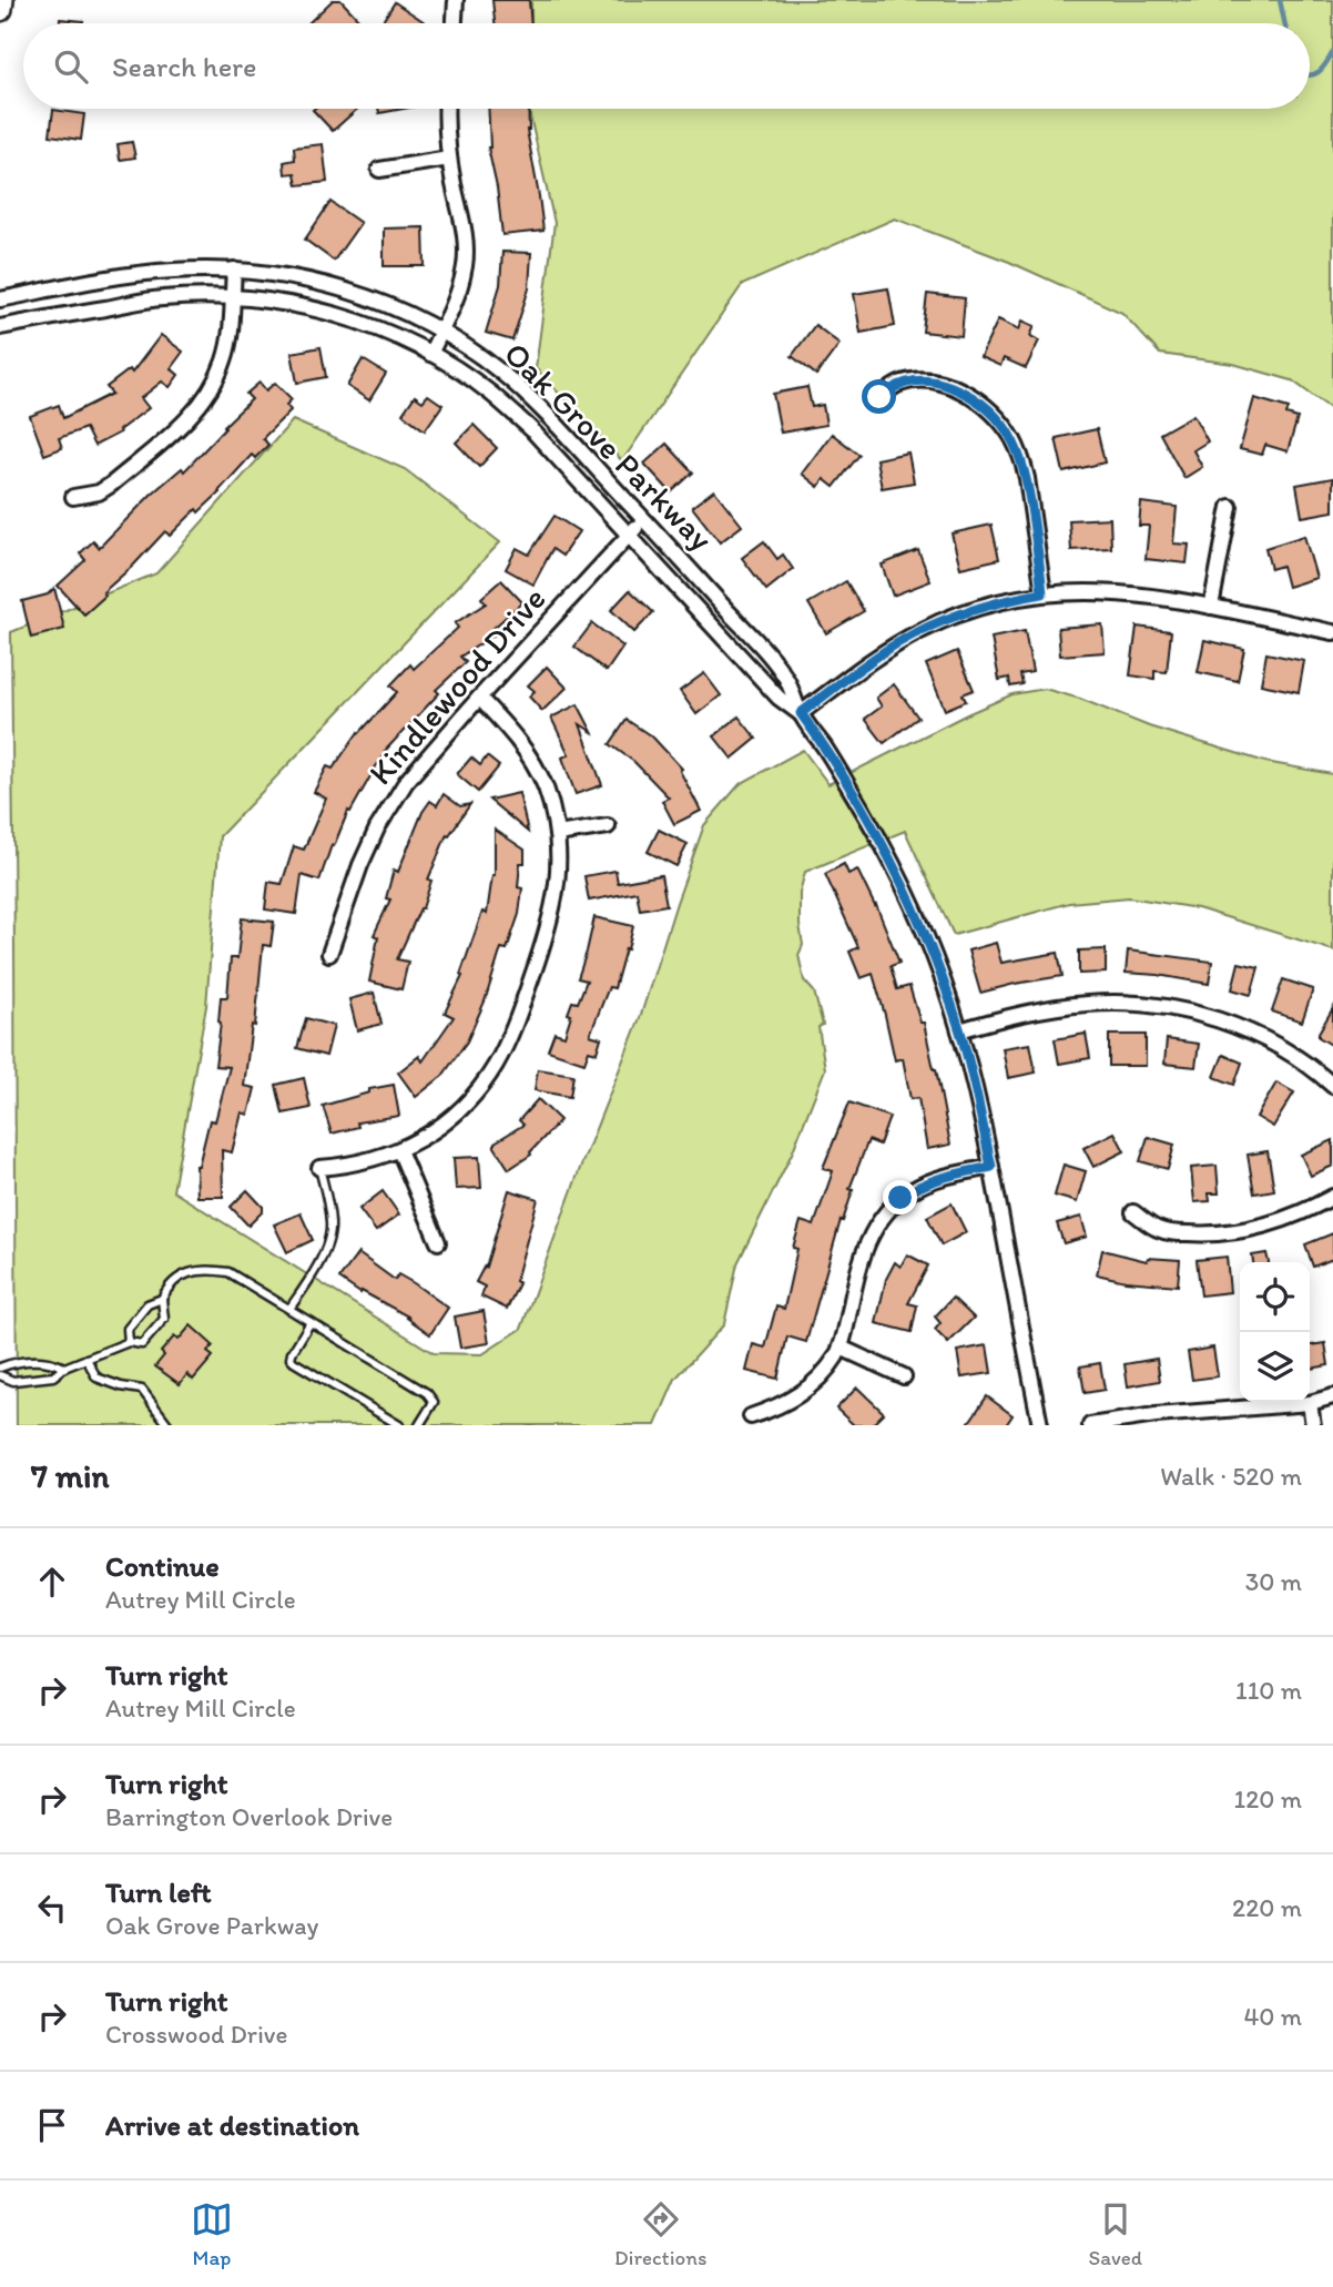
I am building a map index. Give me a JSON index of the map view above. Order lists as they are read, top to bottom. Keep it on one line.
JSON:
{"streets":{"street":["Oak Grove Parkway","Kindlewood Drive"]},"crossings":[["Oak Grove Parkway","Kindlewood Drive"]],"page":{"search":"Search here","heading":["7 min","Walk · 520 m"],"list":[["Continue","Autrey Mill Circle","30 m"],["Turn right","Autrey Mill Circle","110 m"],["Turn right","Barrington Overlook Drive","120 m"],["Turn left","Oak Grove Parkway","220 m"],["Turn right","Crosswood Drive","40 m"],"Arrive at destination"],"nav":["Map","Directions","Saved"]}}
